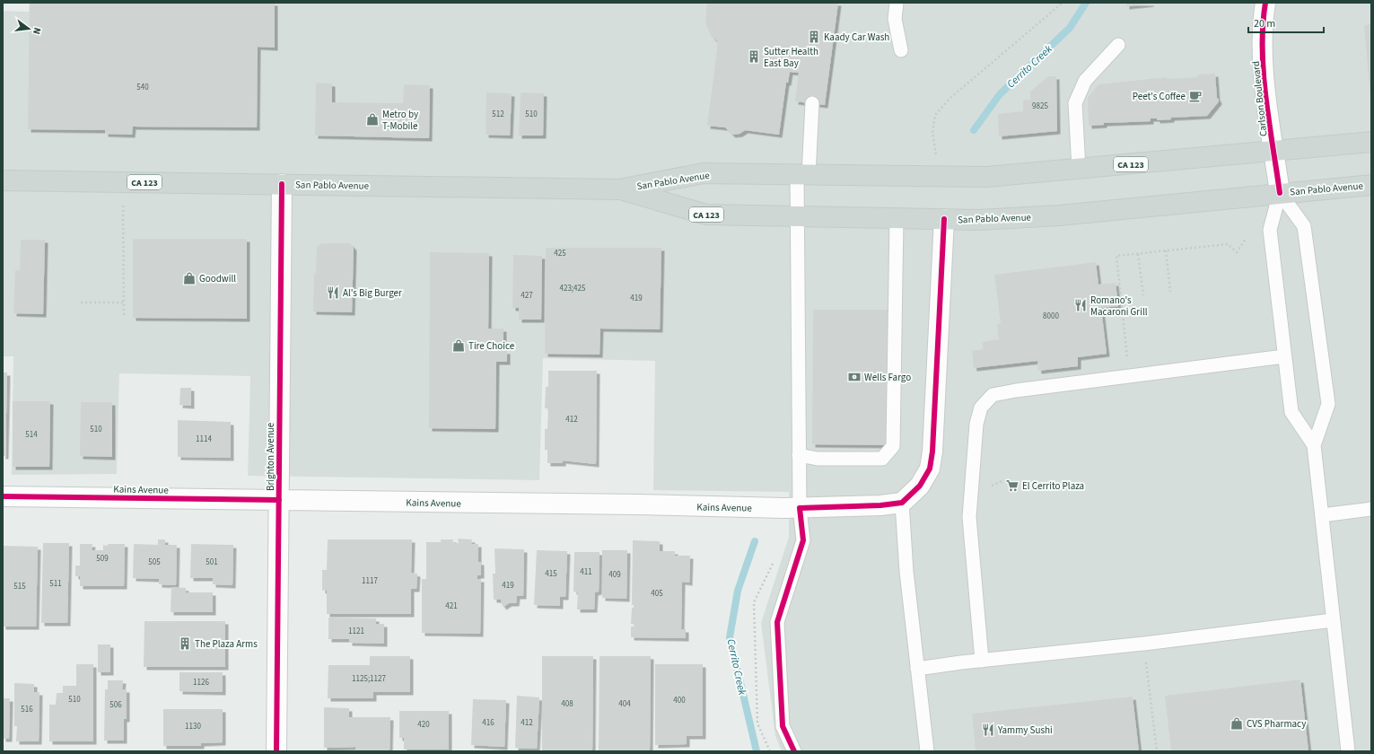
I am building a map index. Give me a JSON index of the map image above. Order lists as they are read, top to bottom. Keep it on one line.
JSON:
{"streets":{"main road":["CA 123","San Pablo Avenue"],"street":["Carlson Boulevard","Brighton Avenue","Kains Avenue"]},"crossings":[["Carlson Boulevard","San Pablo Avenue"],["San Pablo Avenue","Brighton Avenue"],["Brighton Avenue","Kains Avenue"]],"water":["Cerrito Creek"],"places":{"building":["Kaady Car Wash","Sutter Health East Bay","The Plaza Arms"],"cafe":["Peet's Coffee"],"shop":["Metro by T-Mobile","Goodwill","Tire Choice","CVS Pharmacy"],"restaurant":["Al's Big Burger","Romano's Macaroni Grill","Yammy Sushi"],"bank":["Wells Fargo"],"supermarket":["El Cerrito Plaza"]},"house_numbers":["540","9825","512","510","425","423;425","427","419","8000","412","510","514","1114","509","505","501","411","415","409","1117","511","419","515","405","421","1121","1125;1127","1126","510","400","408","404","506","516","416","412","420","1130"],"scale_bar":"20 m","north":"right"}
